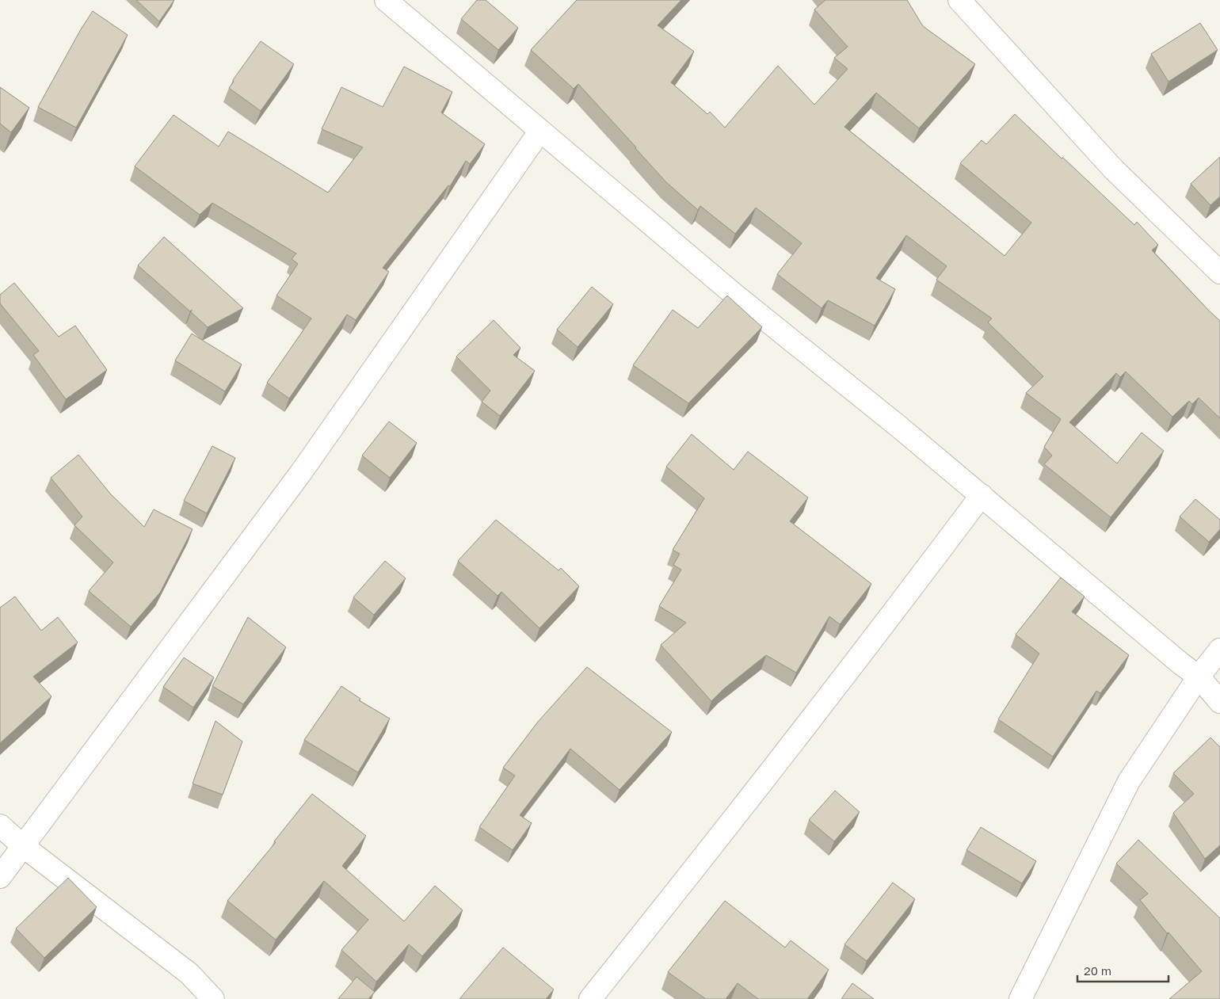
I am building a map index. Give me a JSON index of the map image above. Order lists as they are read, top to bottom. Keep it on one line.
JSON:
{"scale_bar":"20 m"}
